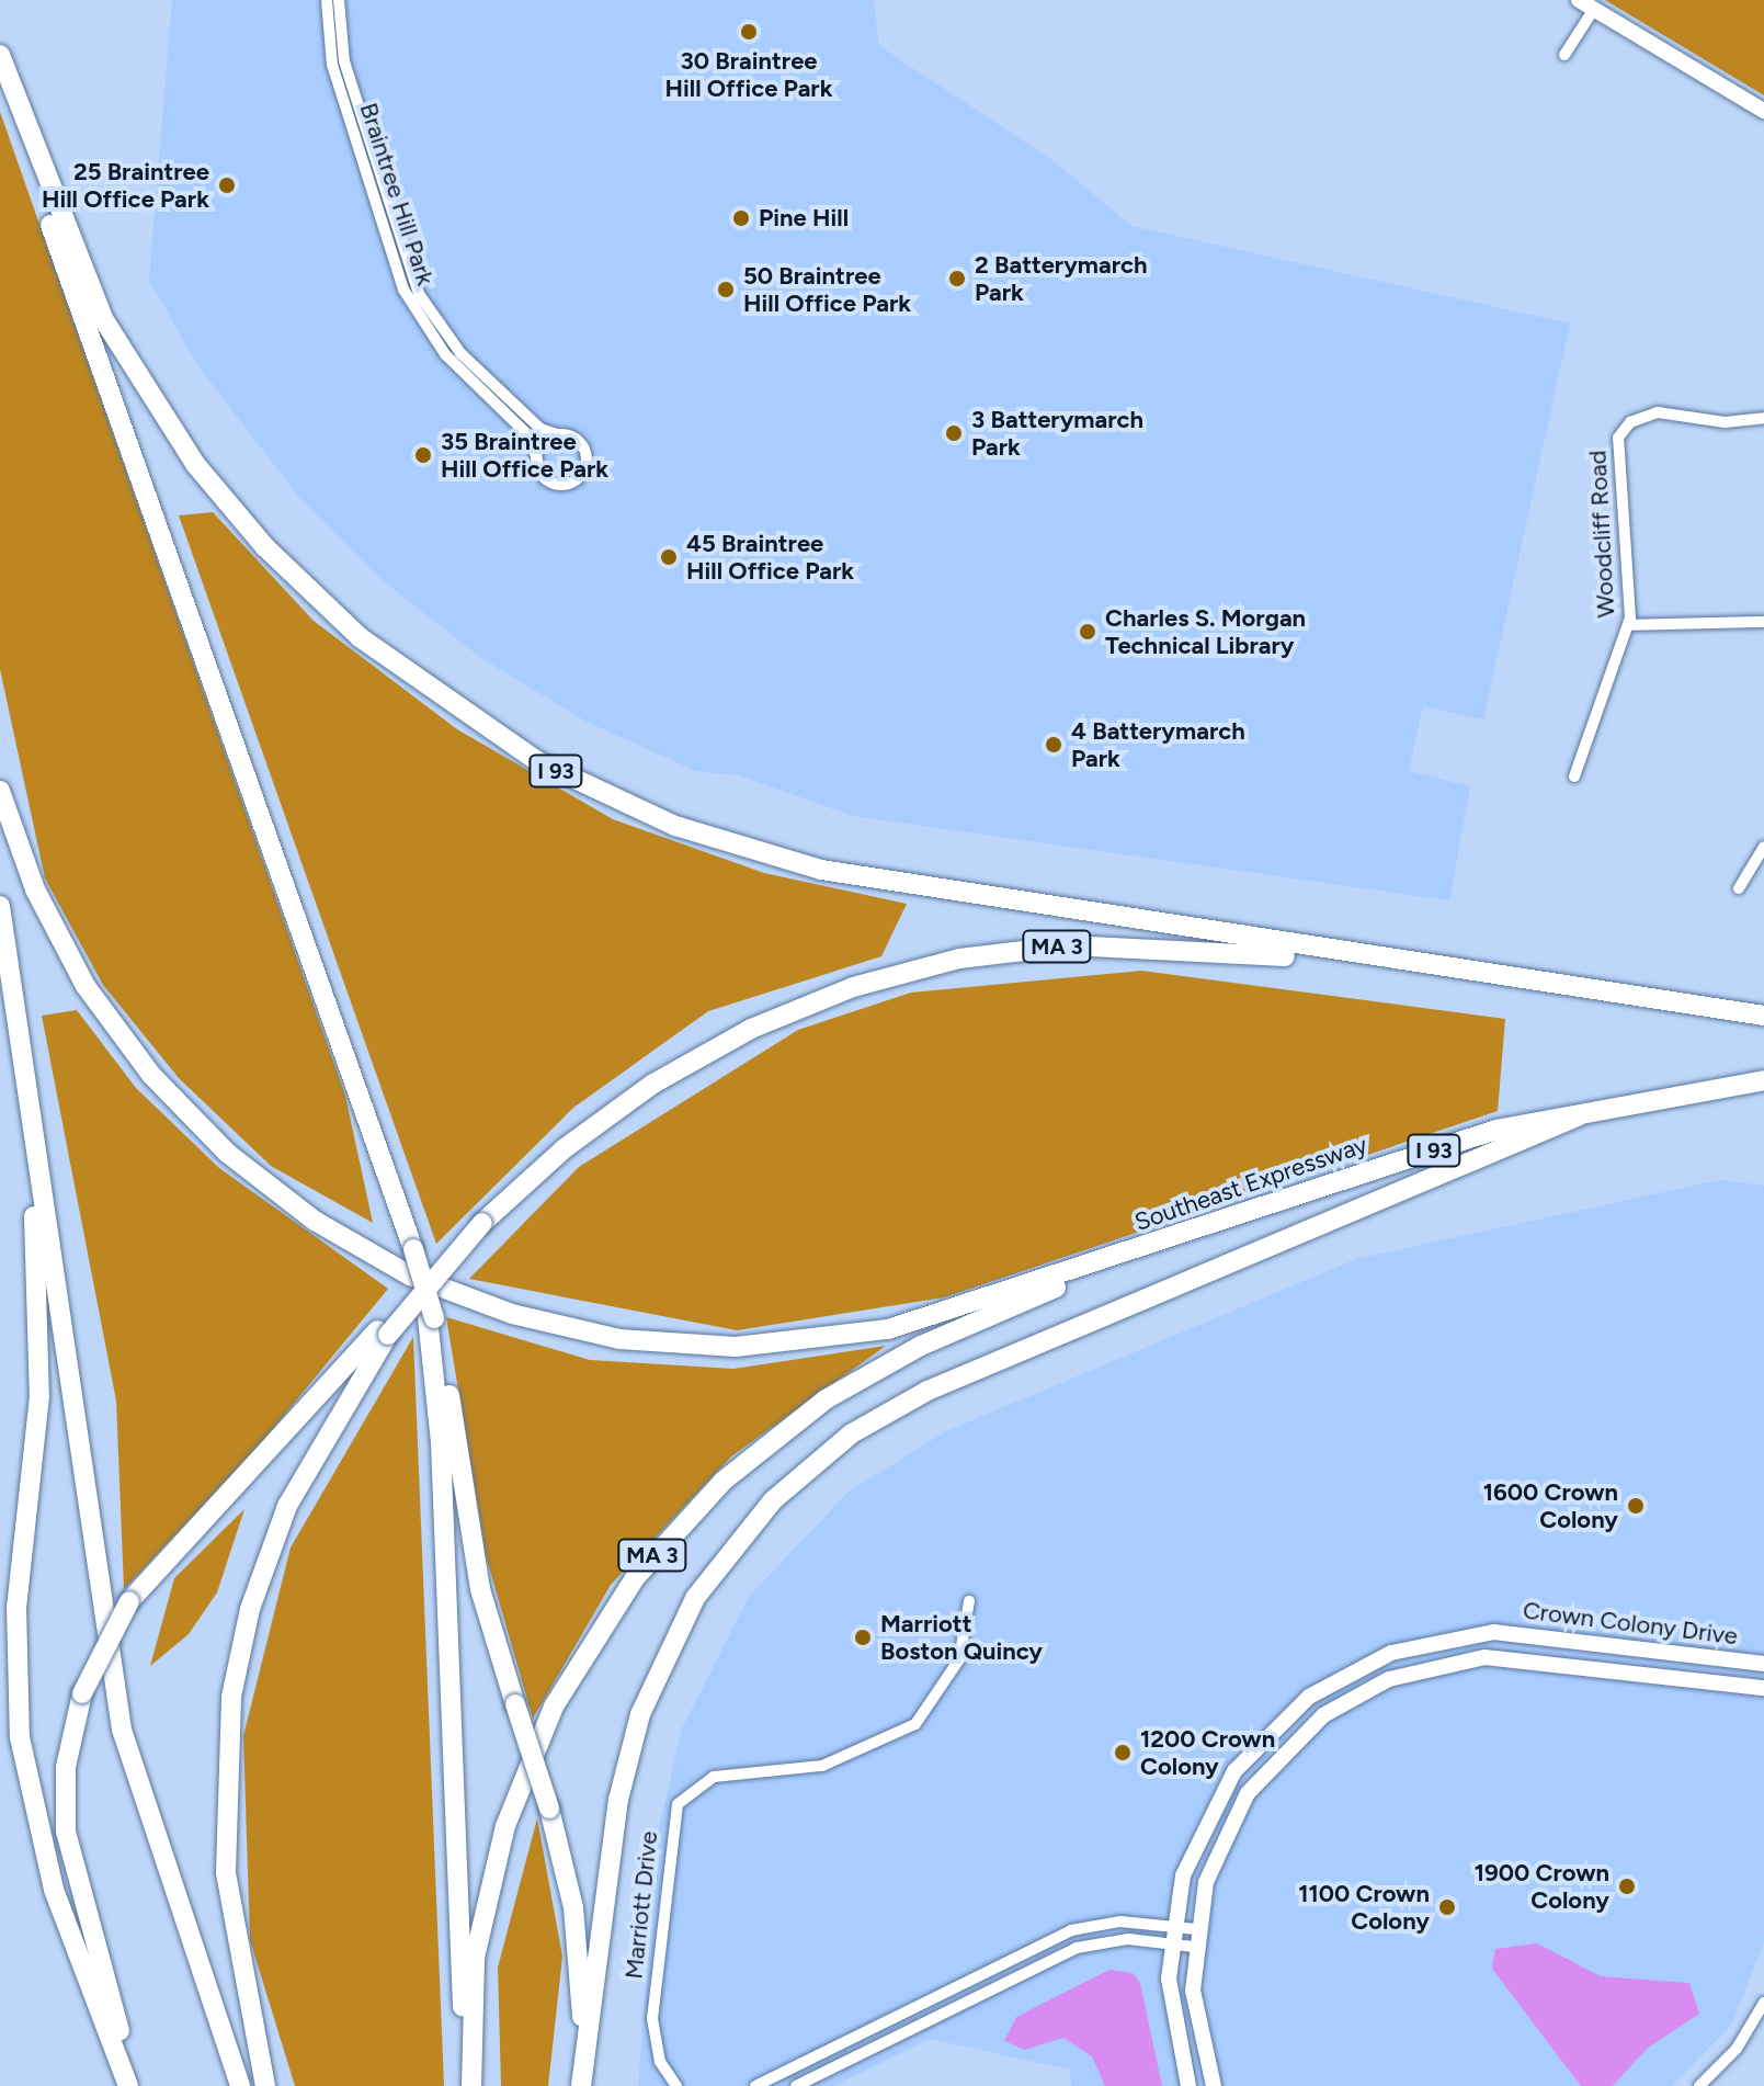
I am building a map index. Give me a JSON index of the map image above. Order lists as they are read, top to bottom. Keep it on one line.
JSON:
{"streets":{"highway":["I 93","MA 3","Southeast Expressway"],"street":["Braintree Hill Park","Woodcliff Road","Crown Colony Drive","Marriott Drive"]},"crossings":[["I 93","MA 3"],["I 93","Southeast Expressway"],["MA 3","Southeast Expressway"]],"places":["30 Braintree Hill Office Park","25 Braintree Hill Office Park","Pine Hill","2 Batterymarch Park","50 Braintree Hill Office Park","3 Batterymarch Park","35 Braintree Hill Office Park","45 Braintree Hill Office Park","Charles S. Morgan Technical Library","4 Batterymarch Park","1600 Crown Colony","Marriott Boston Quincy","1200 Crown Colony","1900 Crown Colony","1100 Crown Colony"]}
